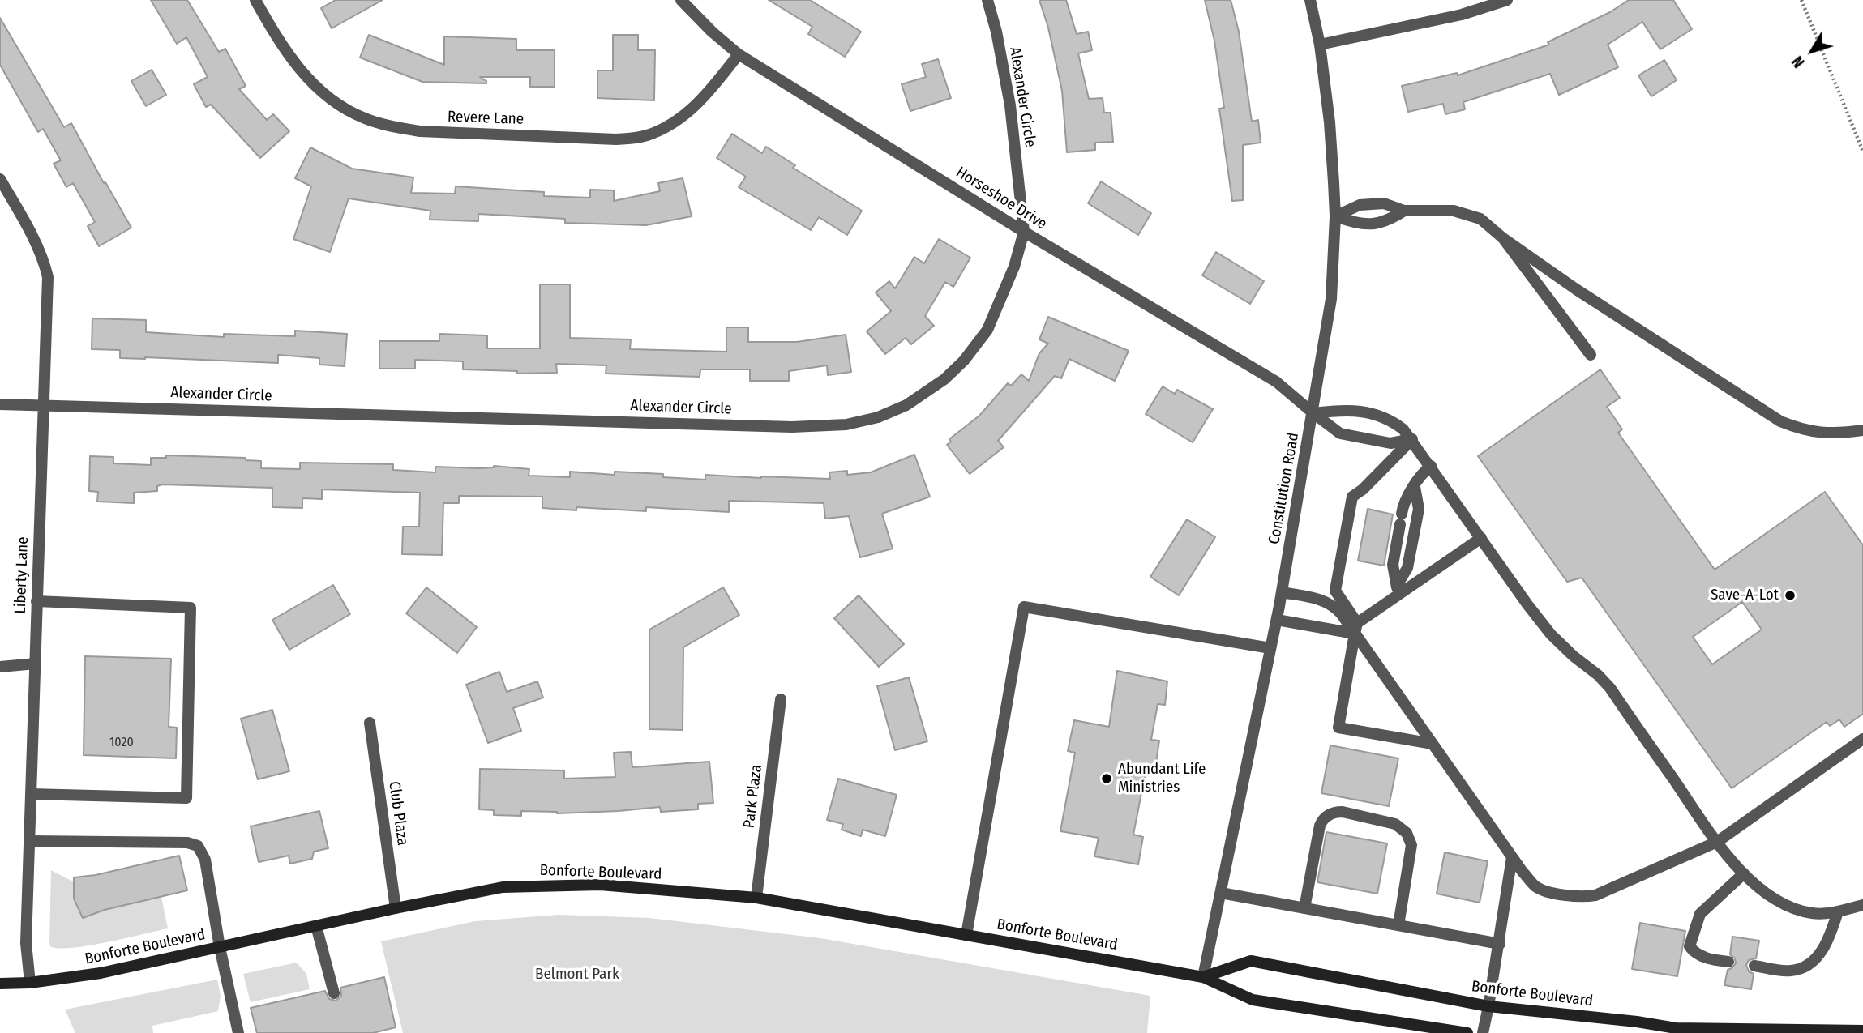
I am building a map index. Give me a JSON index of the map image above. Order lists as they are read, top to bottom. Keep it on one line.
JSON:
{"streets":{"main road":["Bonforte Boulevard"],"street":["Alexander Circle","Revere Lane","Horseshoe Drive","Constitution Road","Liberty Lane","Park Plaza","Club Plaza"]},"crossings":[["Alexander Circle","Horseshoe Drive"],["Alexander Circle","Liberty Lane"],["Revere Lane","Horseshoe Drive"],["Horseshoe Drive","Constitution Road"],["Constitution Road","Bonforte Boulevard"],["Liberty Lane","Bonforte Boulevard"],["Park Plaza","Bonforte Boulevard"],["Club Plaza","Bonforte Boulevard"]],"parks":["Belmont Park"],"places":["Save-A-Lot","Abundant Life Ministries"],"house_numbers":["1020"],"north":"bottom left"}
